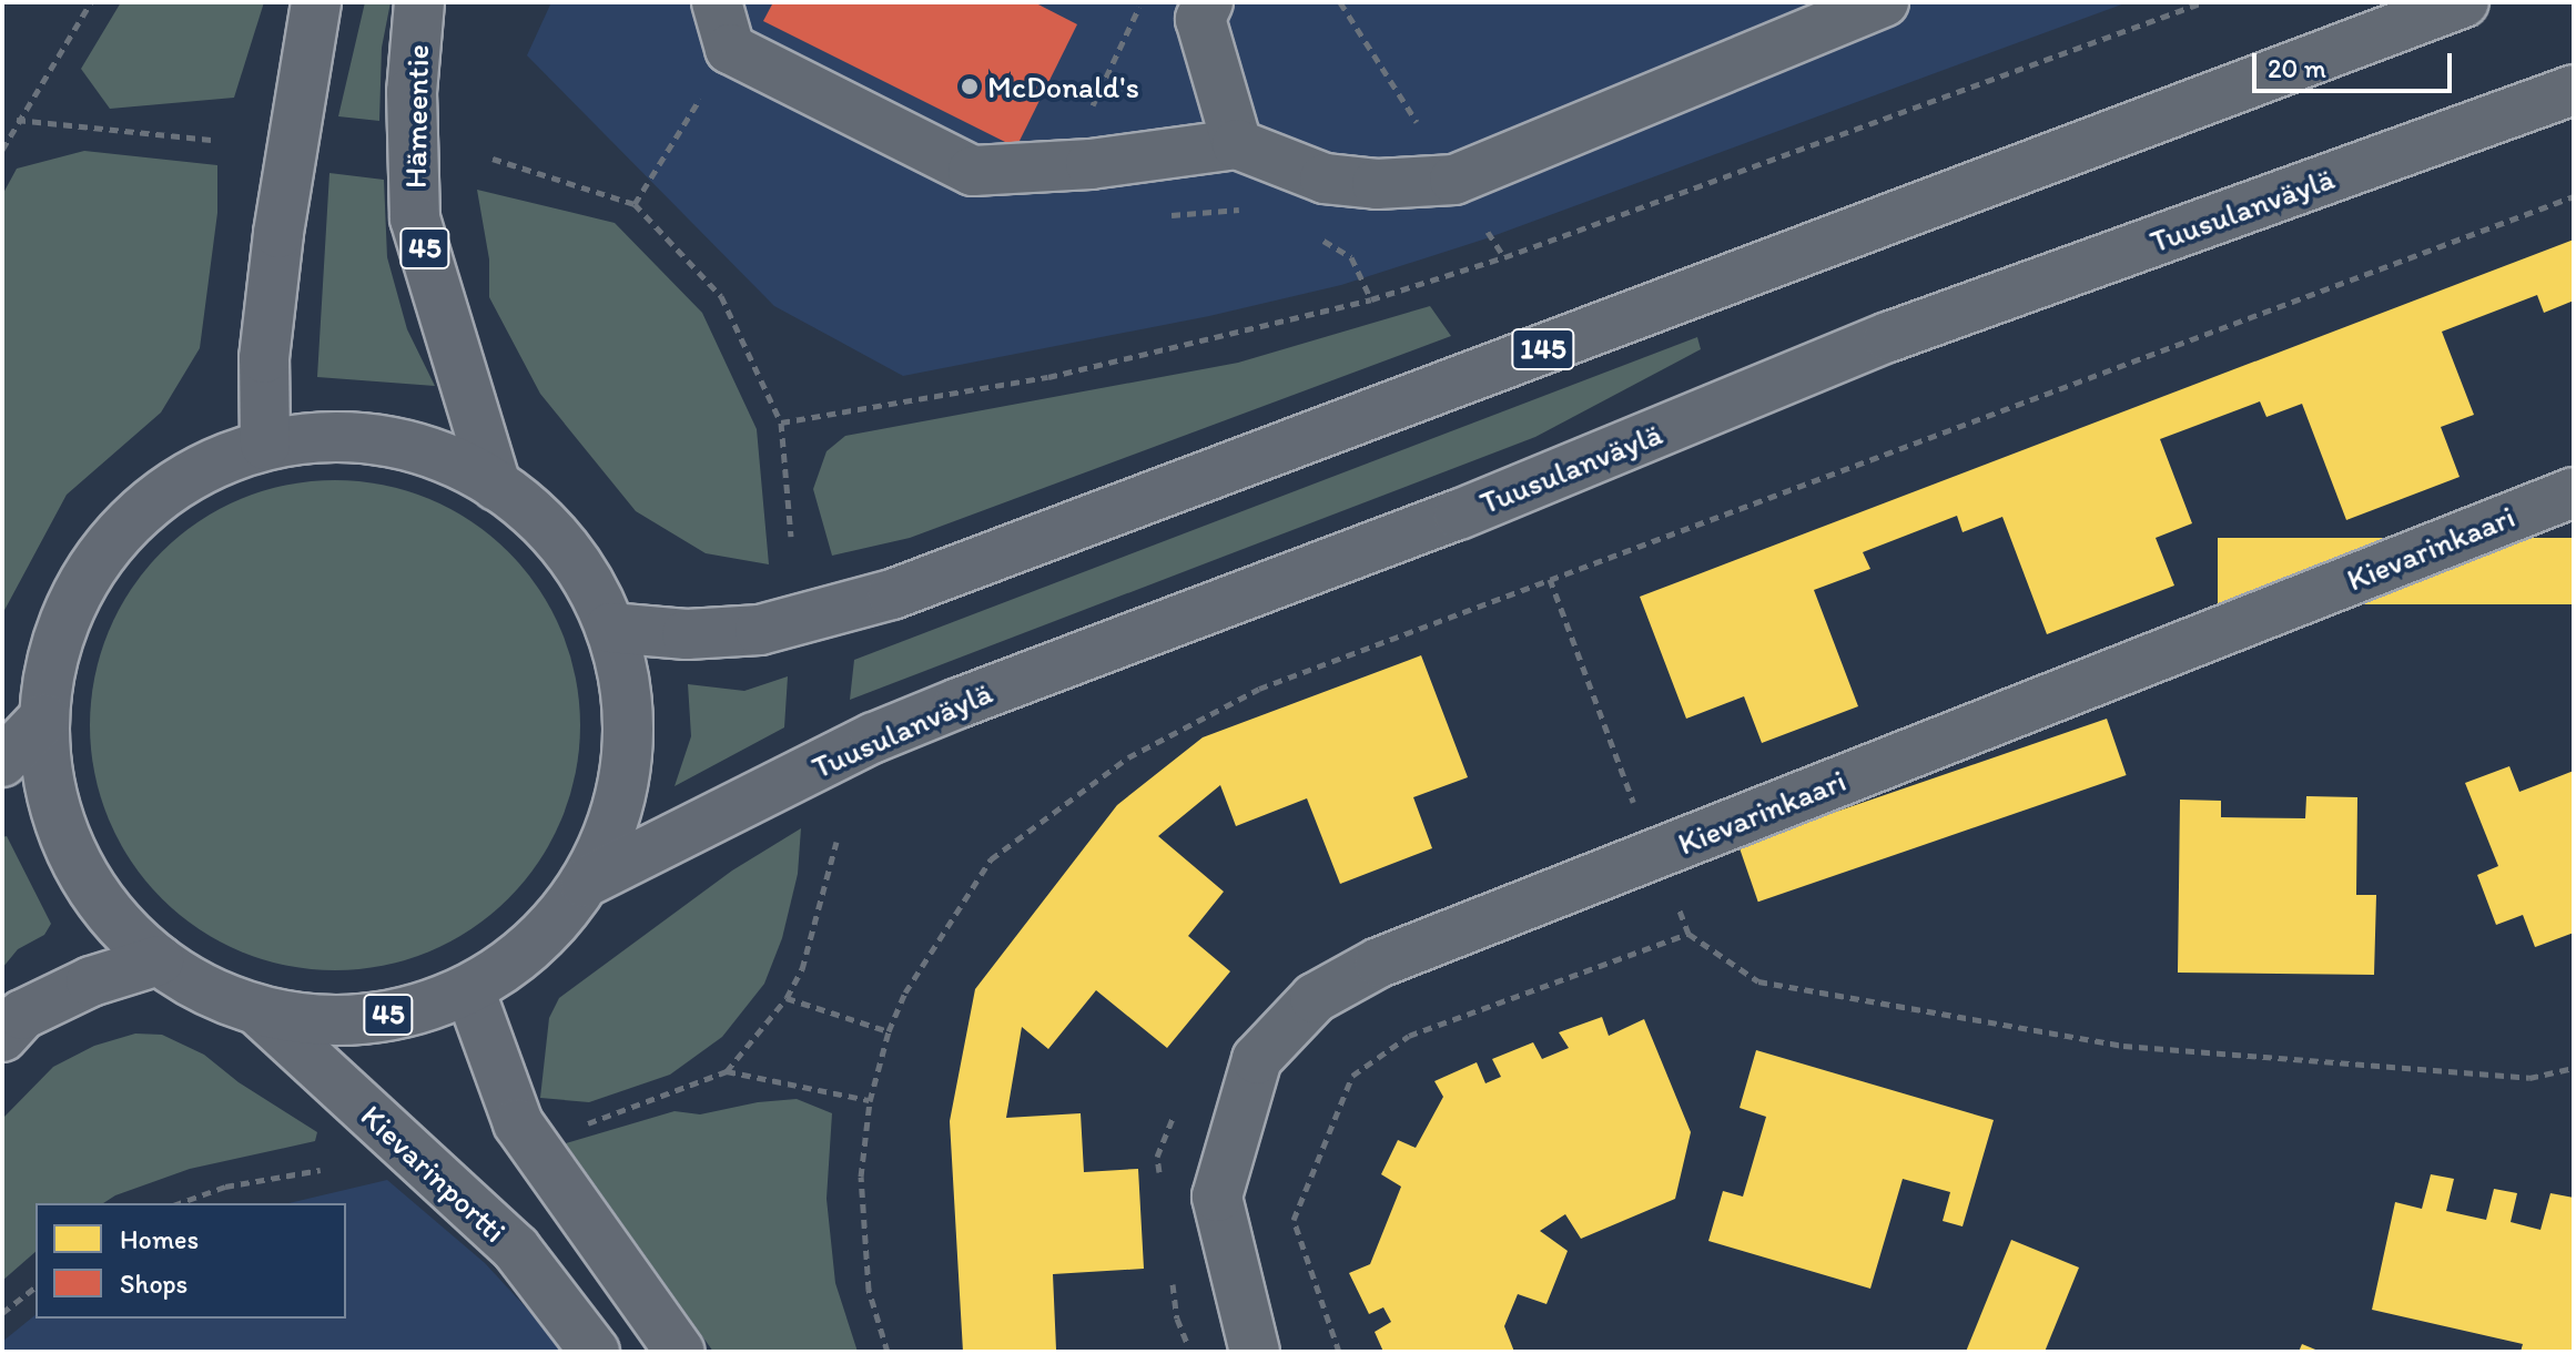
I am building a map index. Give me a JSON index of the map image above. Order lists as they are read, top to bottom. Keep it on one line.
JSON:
{"streets":{"main road":["Hämeentie","Tuusulanväylä","45","145","Kievarinkaari","Kievarinportti"]},"crossings":[["Hämeentie","45"],["Tuusulanväylä","45"],["45","145"],["45","Kievarinportti"]],"places":["McDonald's"],"legend":["Homes","Shops"],"scale_bar":"20 m"}
